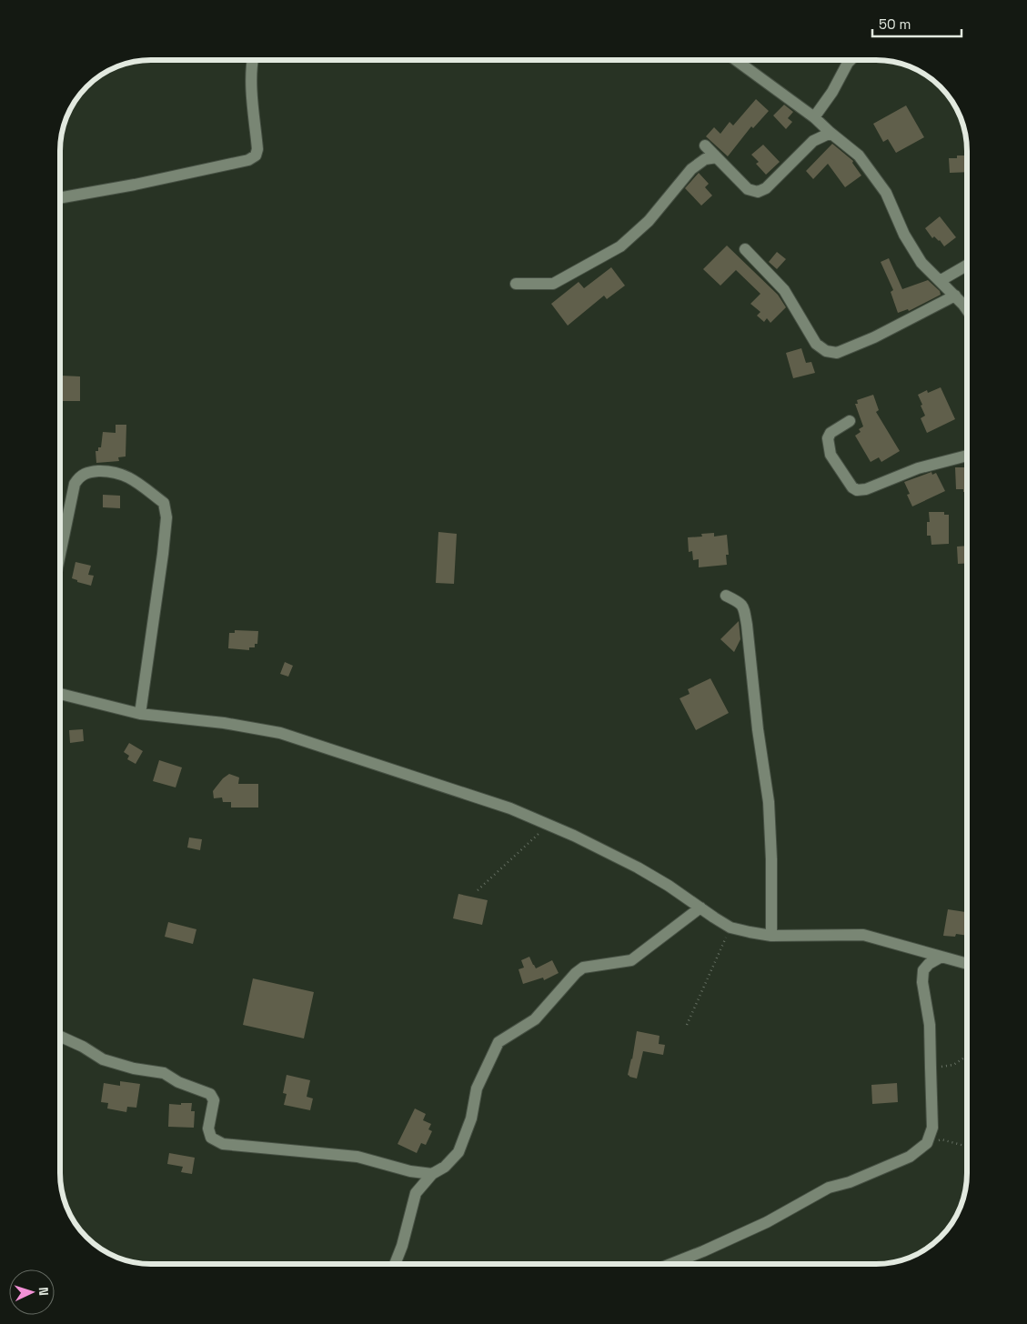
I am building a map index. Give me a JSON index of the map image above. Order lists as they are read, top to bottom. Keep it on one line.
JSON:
{"scale_bar":"50 m","north":"right"}
